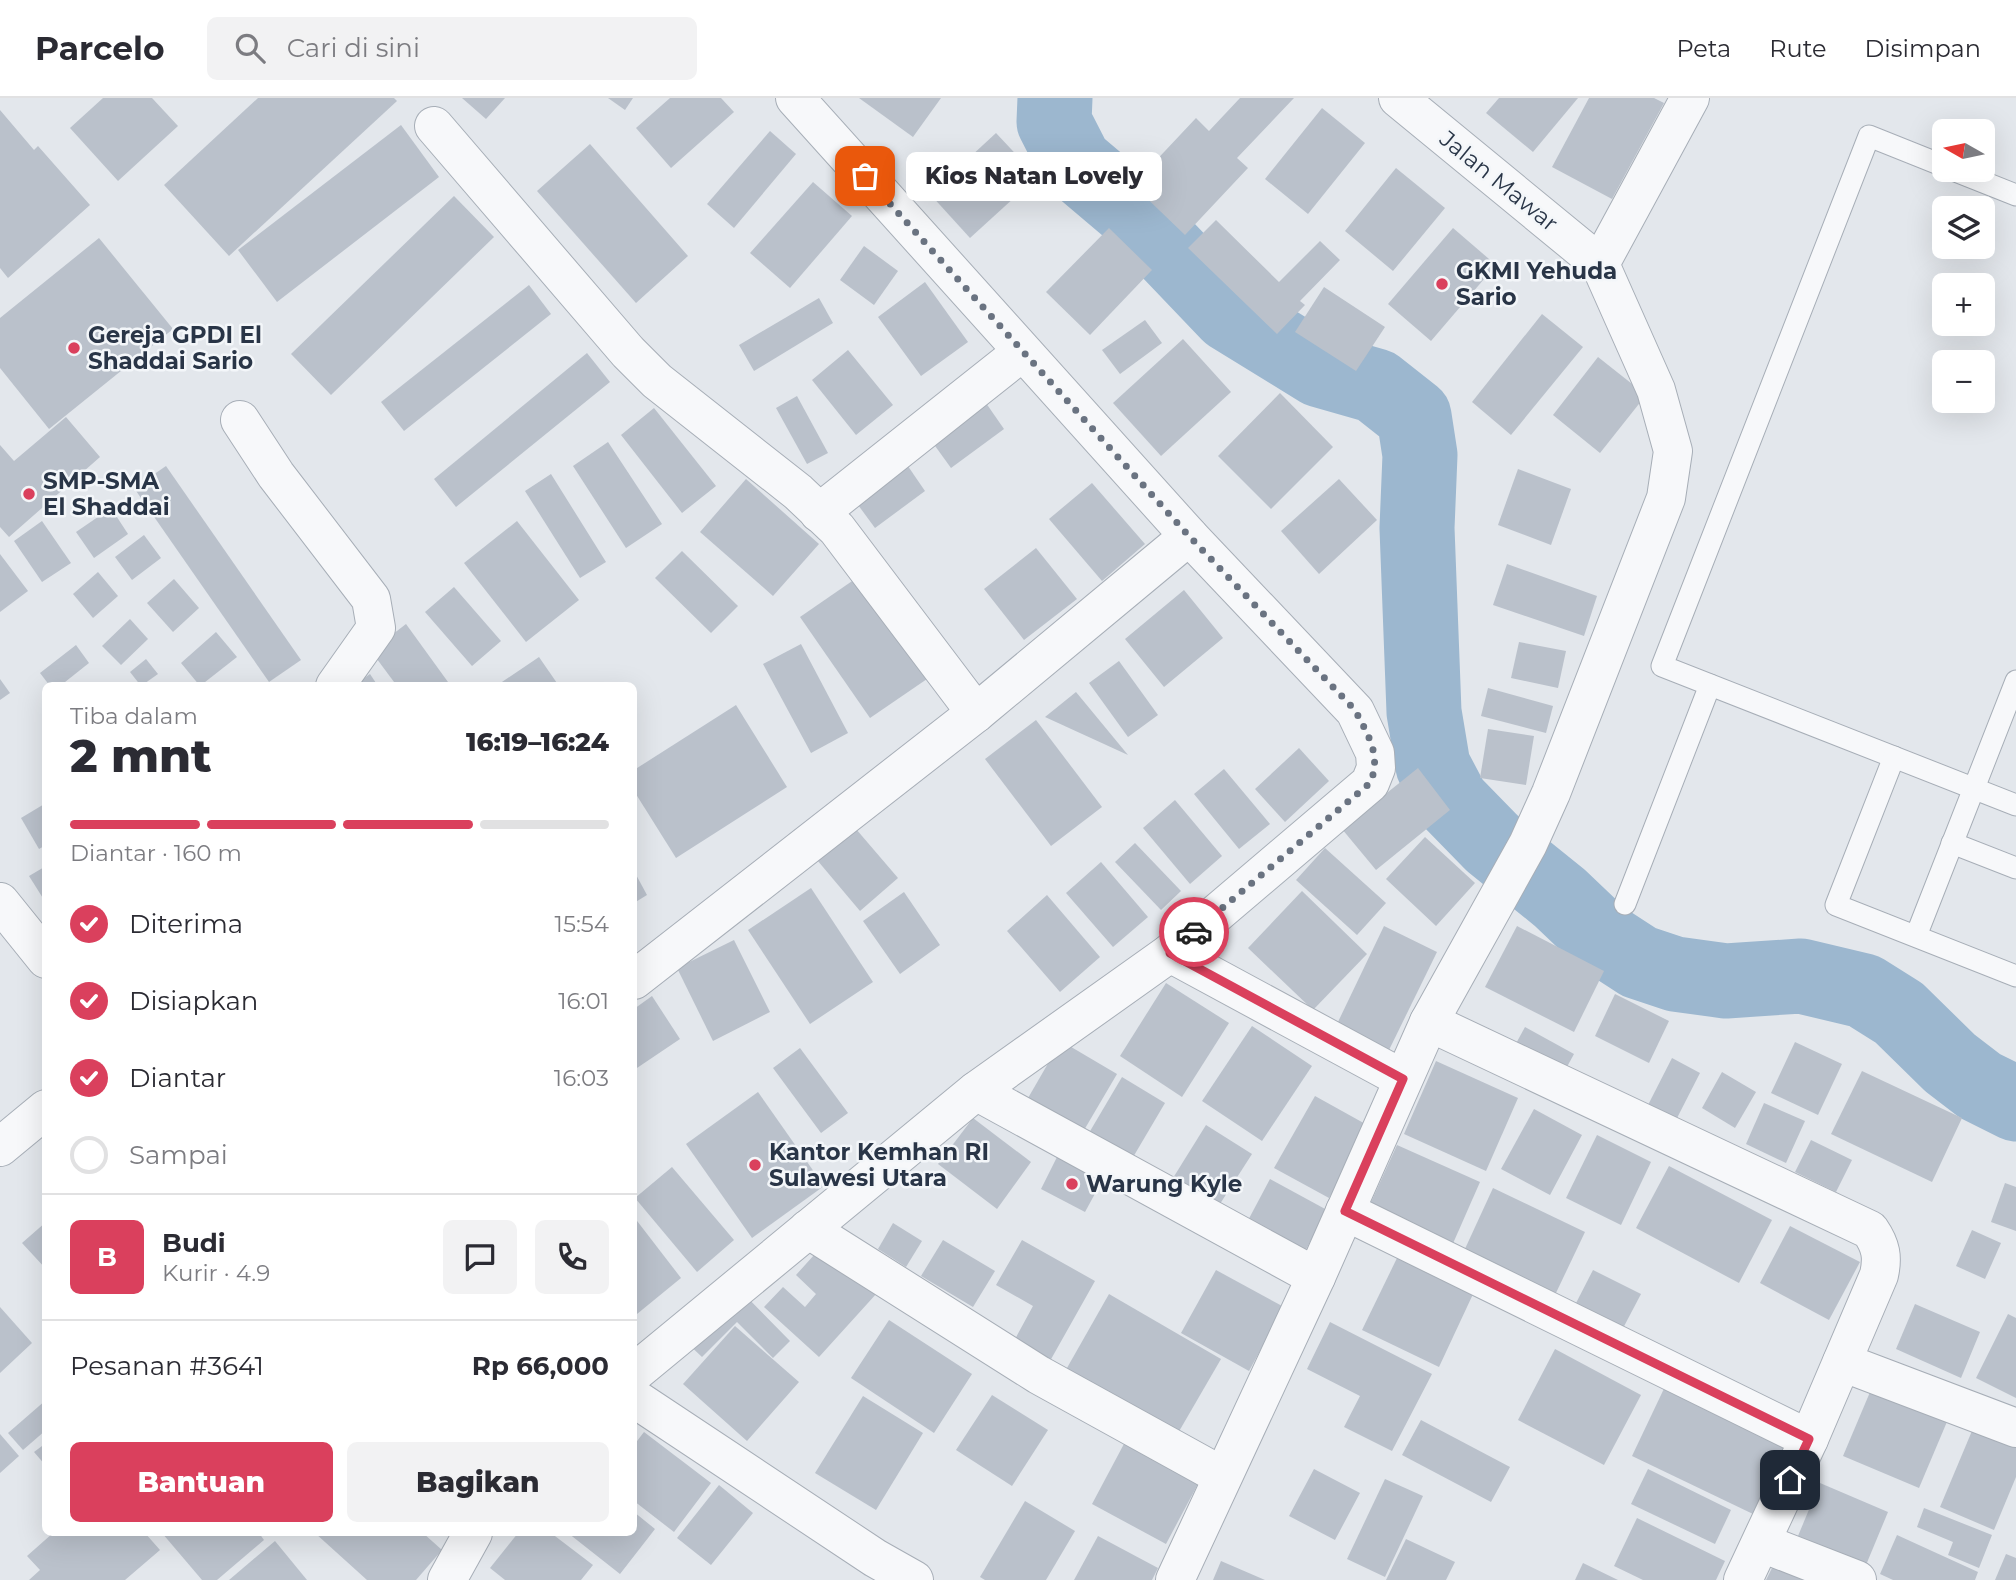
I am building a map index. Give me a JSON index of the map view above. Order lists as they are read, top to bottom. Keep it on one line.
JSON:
{"streets":{"street":["Jalan Mawar"]},"places":["Kios Natan Lovely","GKMI Yehuda Sario","Gereja GPDI El Shaddai Sario","SMP-SMA El Shaddai","Kantor Kemhan RI Sulawesi Utara","Warung Kyle"],"north":"left","page":{"header":"Parcelo","search":"Cari di sini","nav":["Peta","Rute","Disimpan"],"map_buttons":["+","−"],"bubble":"Kios Natan Lovely","heading":["2 mnt","Tiba dalam","16:19–16:24"],"panel":["Budi","Kurir · 4.9","Pesanan #3641","Rp 66,000"],"bar":"Diantar · 160 m","list":[["Diterima","15:54"],["Disiapkan","16:01"],["Diantar","16:03"],"Sampai"],"round":"B","buttons":["Bantuan","Bagikan"]}}
